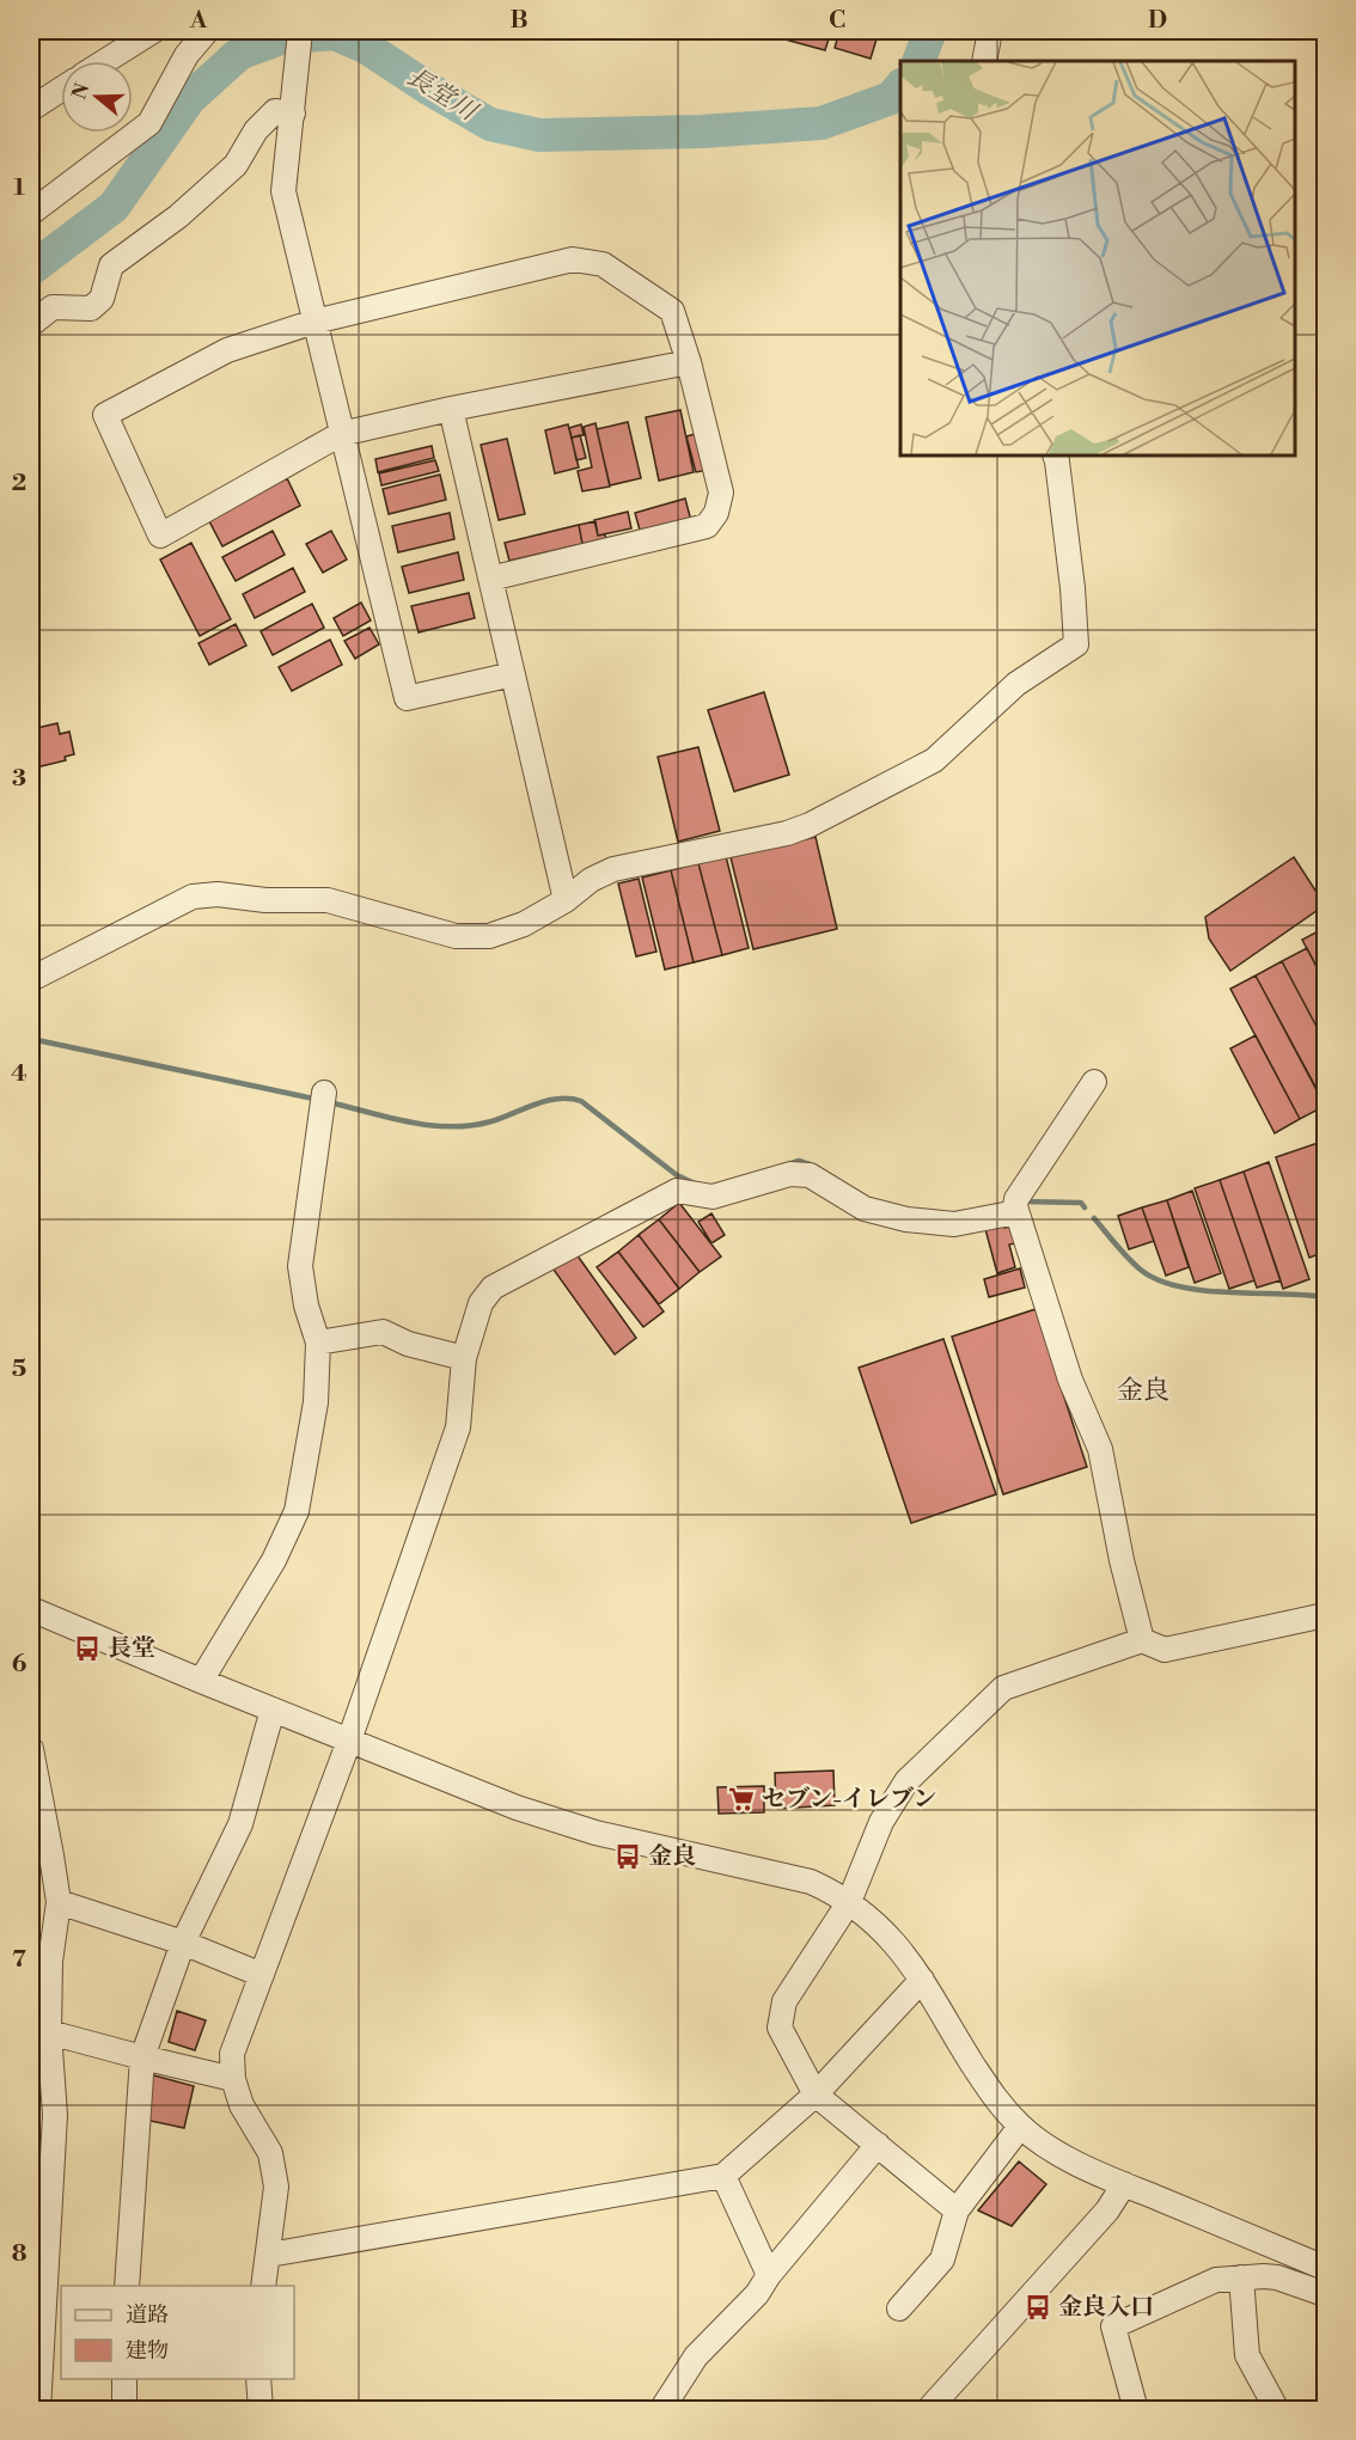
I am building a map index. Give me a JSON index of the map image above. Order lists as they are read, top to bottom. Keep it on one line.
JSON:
{"districts":["金良"],"water":["長堂川"],"places":{"bus stop":["長堂","金良","金良入口"],"supermarket":["セブン-イレブン"]},"legend":["道路","建物"],"north":"left","grid":{"columns":["A","B","C","D"],"rows":["1","2","3","4","5","6","7","8"]}}
